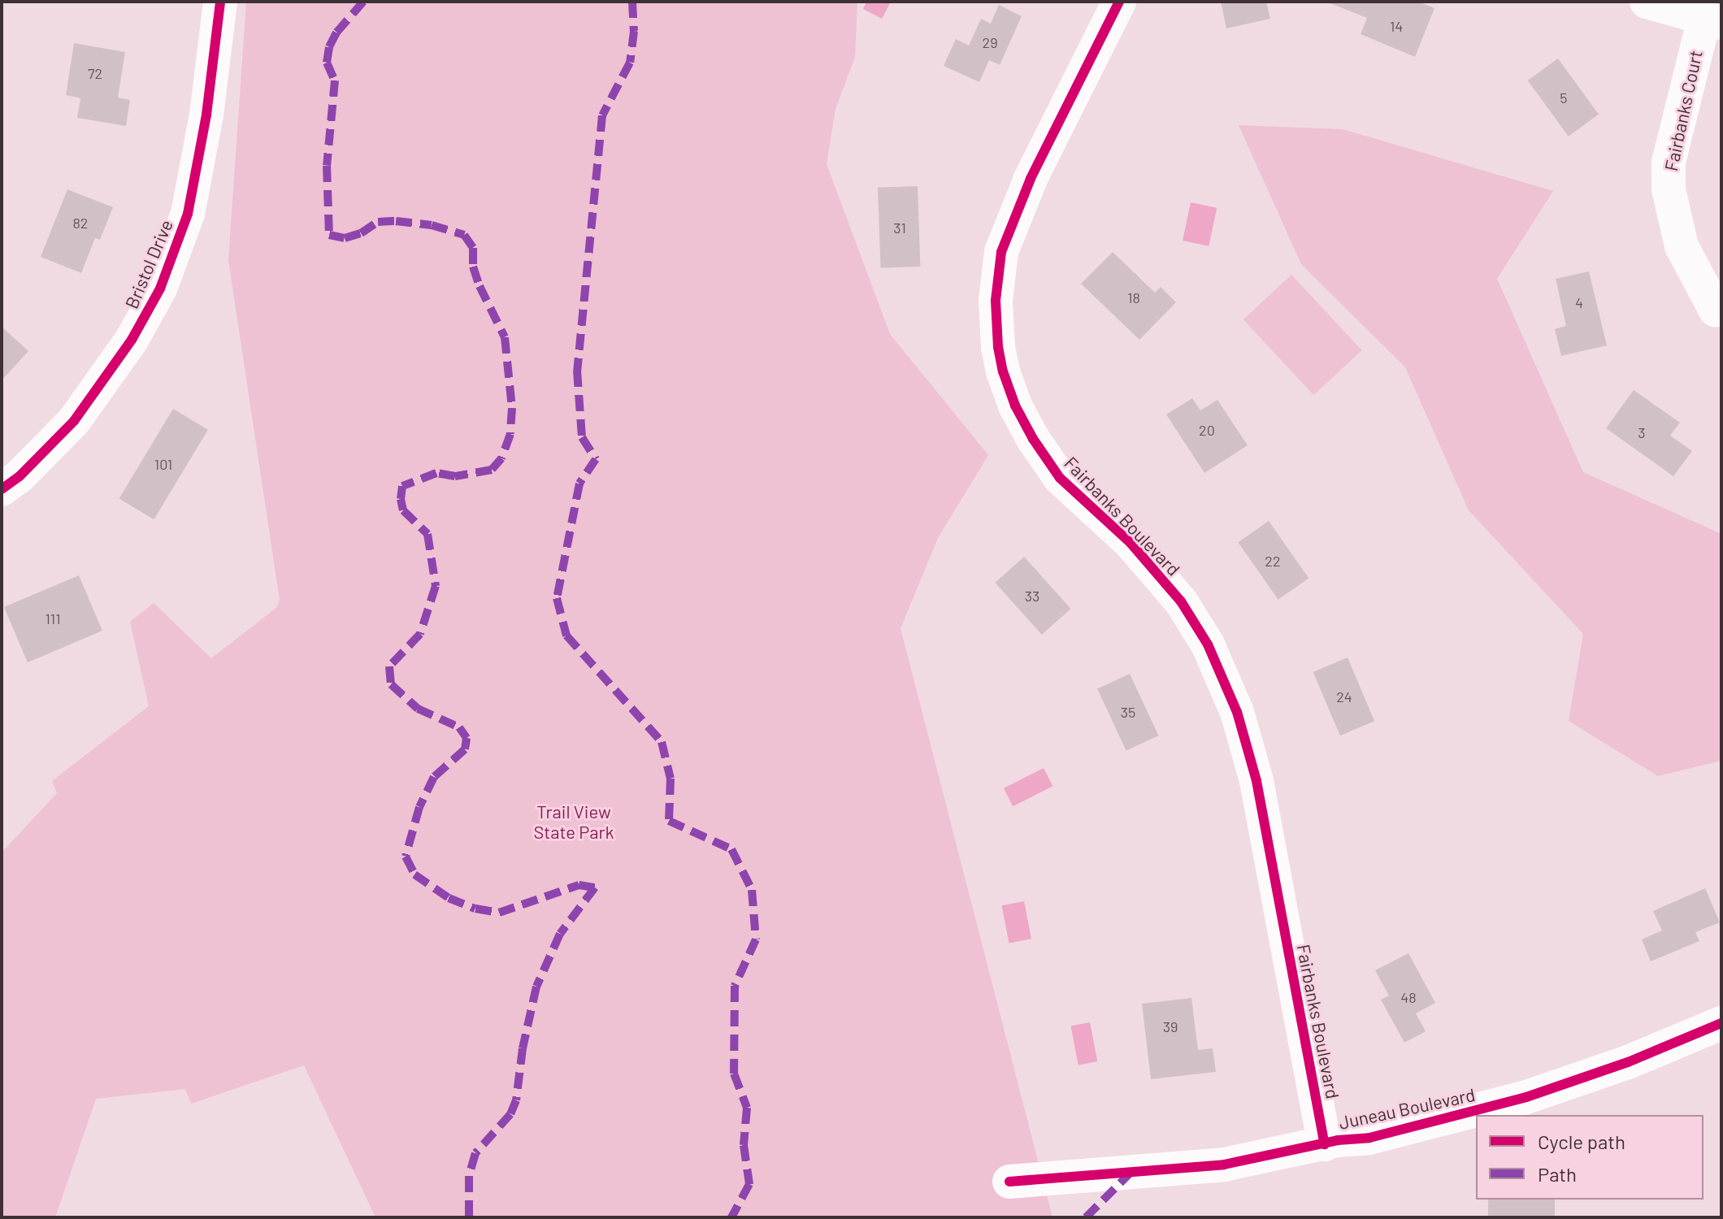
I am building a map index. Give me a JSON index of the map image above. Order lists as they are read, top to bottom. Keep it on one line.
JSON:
{"streets":{"street":["Fairbanks Court","Bristol Drive","Fairbanks Boulevard","Juneau Boulevard"]},"crossings":[["Fairbanks Boulevard","Juneau Boulevard"]],"parks":["Trail View State Park"],"house_numbers":["14","29","72","5","82","31","18","4","20","3","101","22","33","111","24","35","48","39"],"legend":["Cycle path","Path"]}
